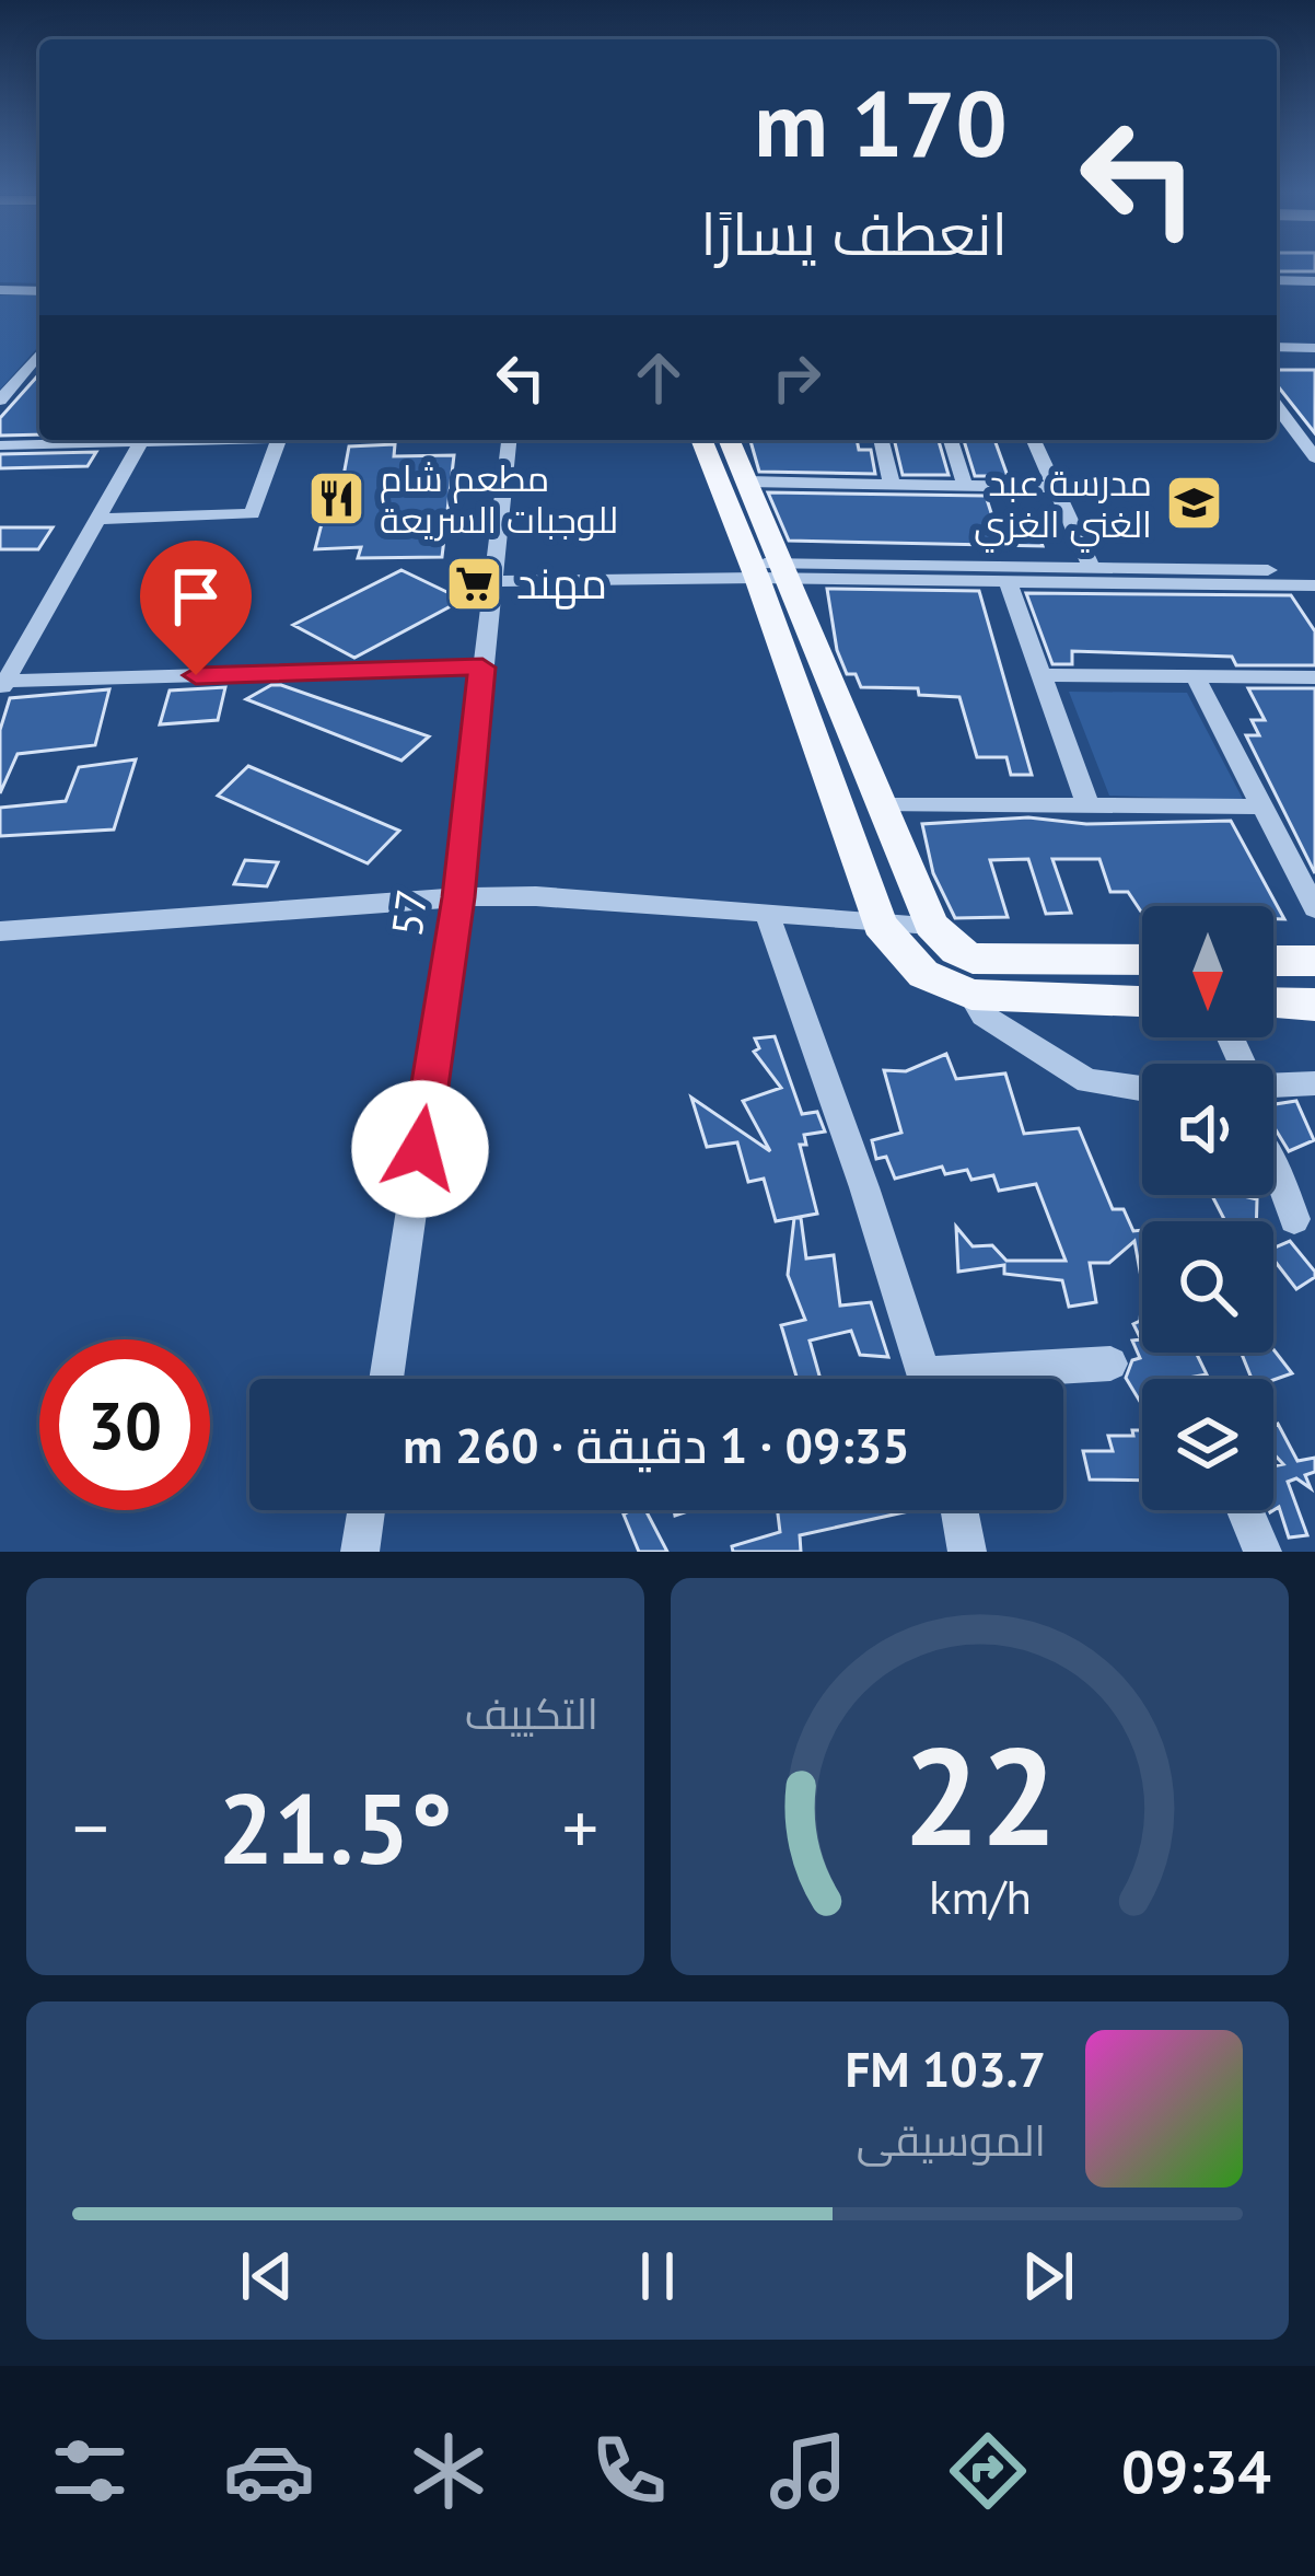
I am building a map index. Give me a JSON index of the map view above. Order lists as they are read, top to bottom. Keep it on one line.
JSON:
{"streets":{"street":["57"]},"places":{"restaurant":["مطعم شام للوجبات السريعة"],"school or university":["مدرسة عبد الغني الغزي"],"supermarket":["مهند"]},"north":"bottom","page":{"turn":["170 m","انعطف يسارًا"],"limit":"30","trip":"09:35 · 1 دقيقة · 260 m","tile":"التكييف","heat":["−","21.5°","+"],"song":["103.7 FM","الموسيقى"],"tabs":"09:34","gauge":["22","km/h"]}}
